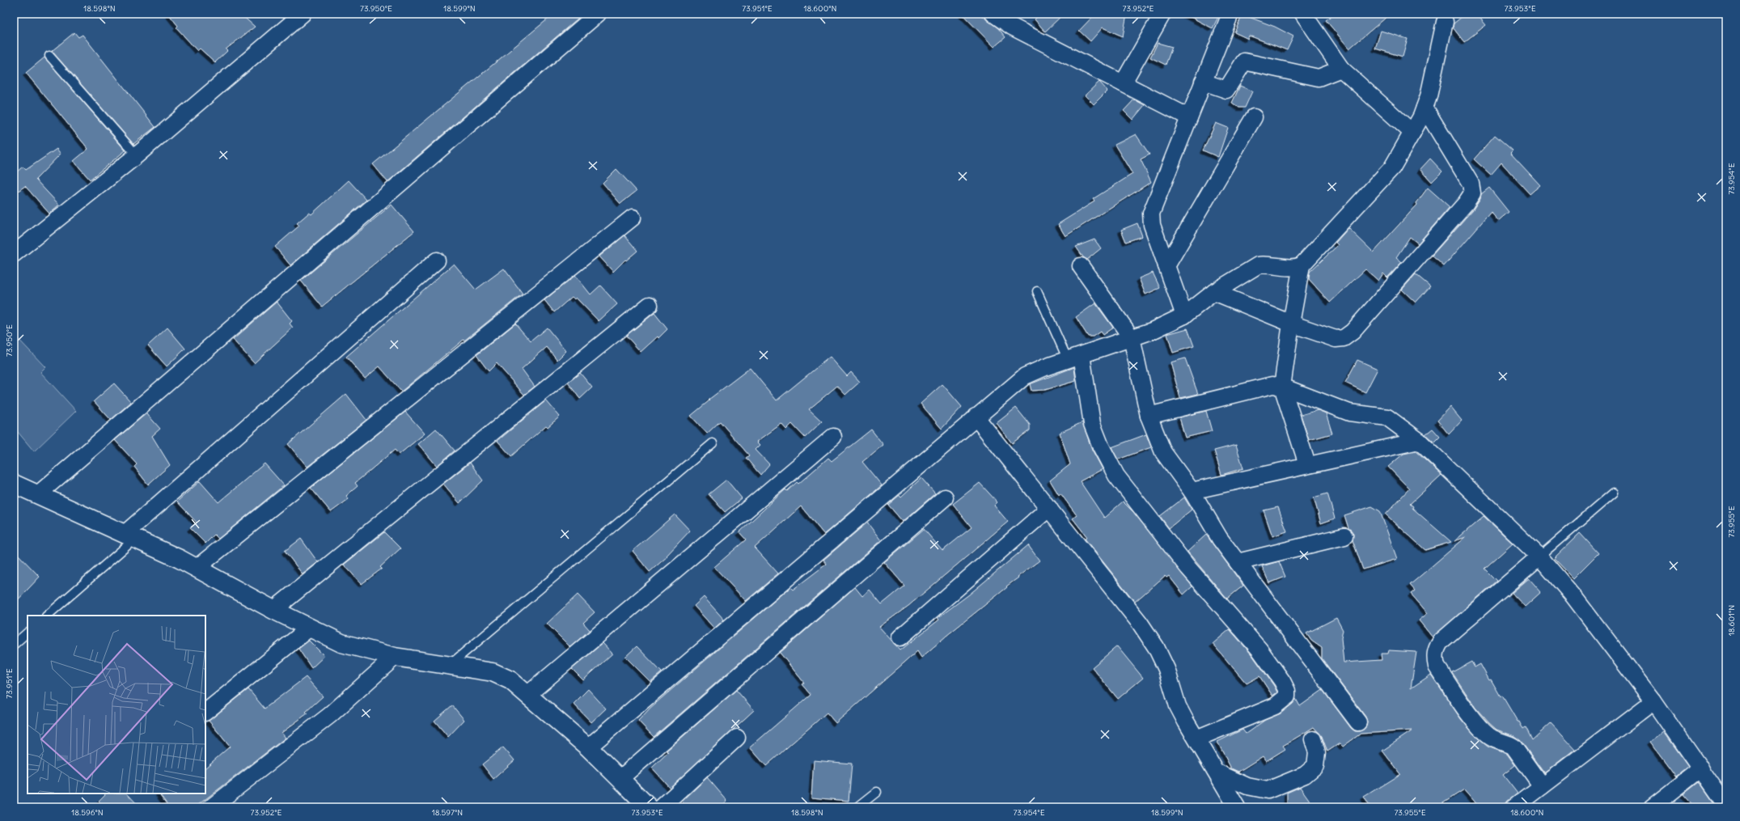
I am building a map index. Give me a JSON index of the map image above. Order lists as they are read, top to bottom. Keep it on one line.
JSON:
{"coordinates":["18.598°N","73.950°E","18.599°N","73.951°E","18.600°N","73.952°E","73.953°E","73.954°E","73.955°E","18.601°N","18.596°N","18.597°N"]}
